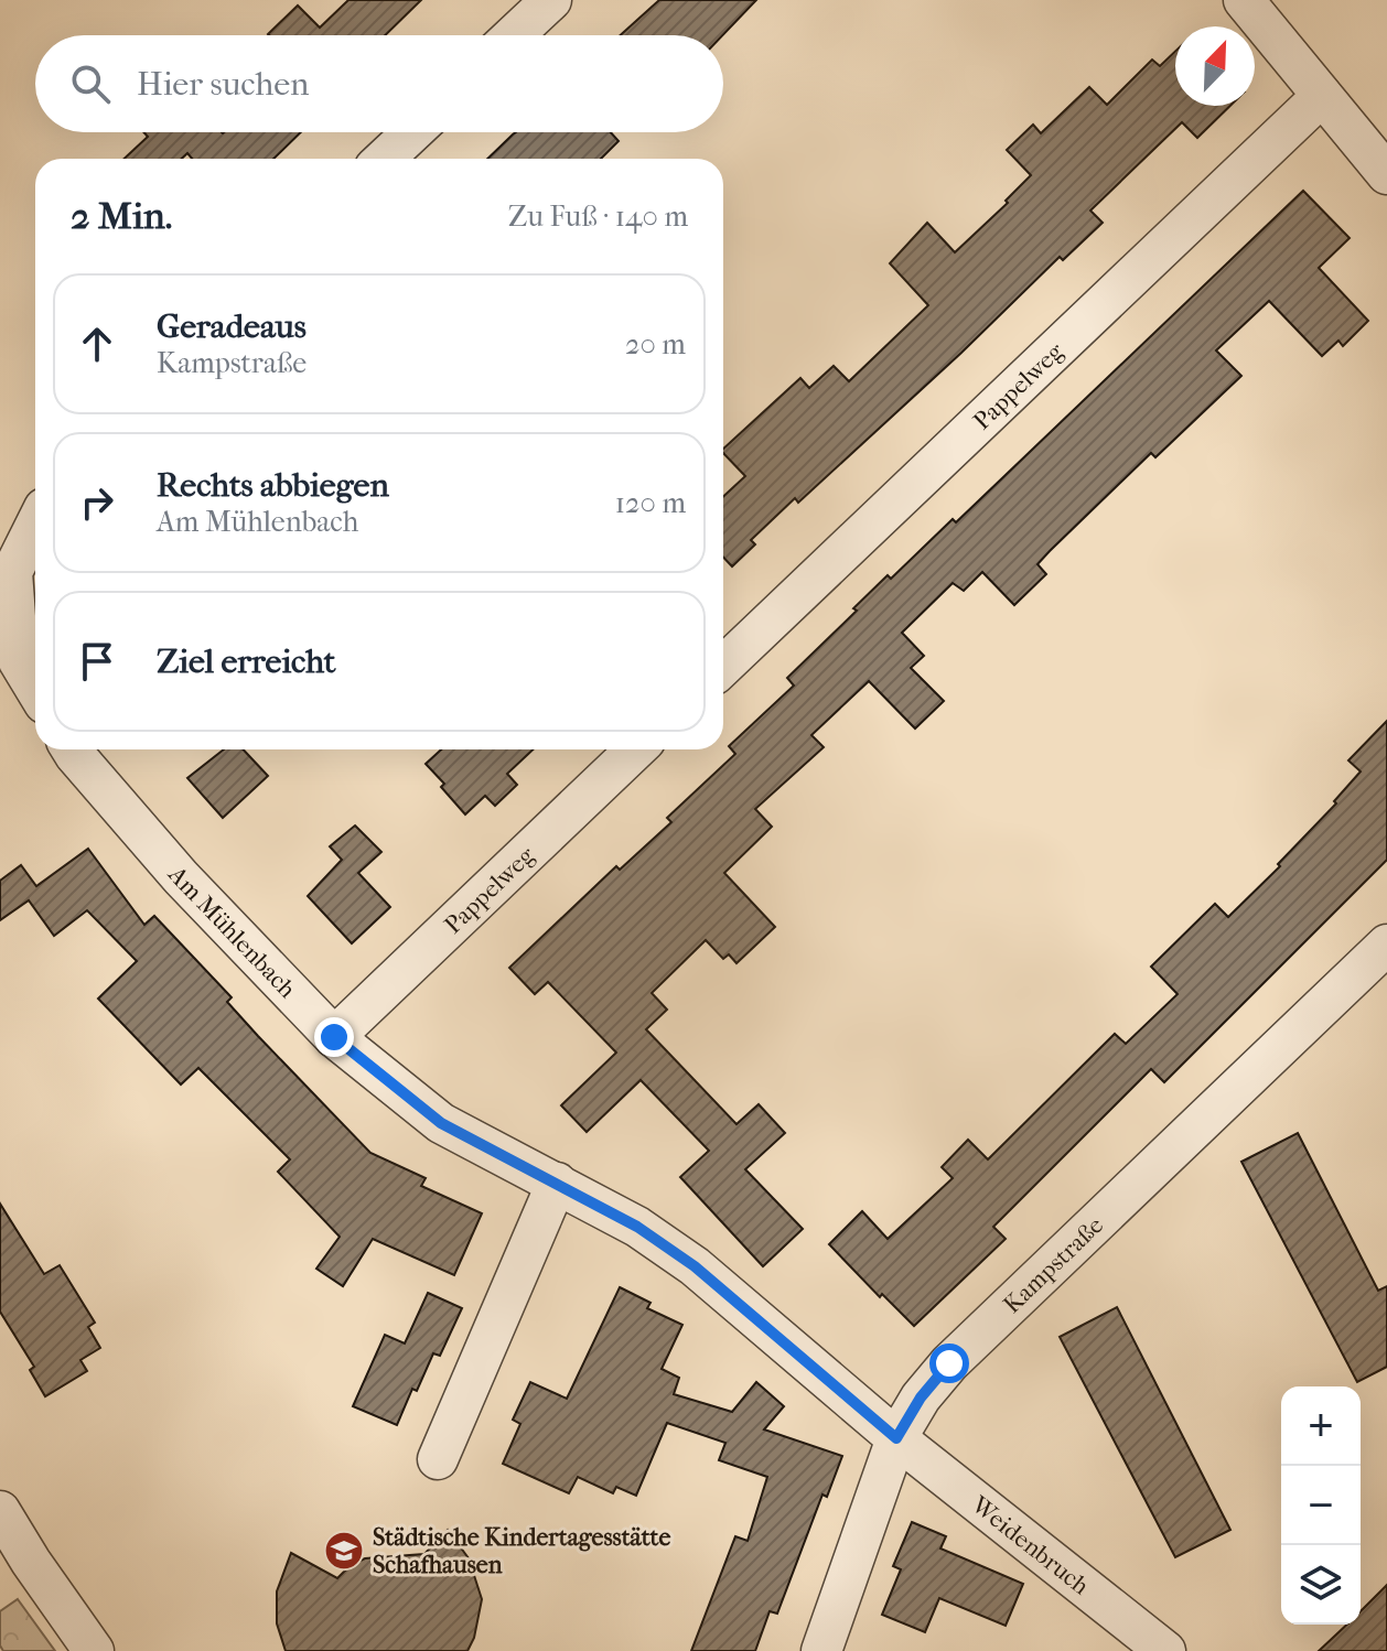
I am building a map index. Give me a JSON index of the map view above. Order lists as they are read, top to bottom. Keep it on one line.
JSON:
{"streets":{"street":["Pappelweg","Am Mühlenbach","Kampstraße","Weidenbruch"]},"crossings":[["Pappelweg","Am Mühlenbach"],["Am Mühlenbach","Kampstraße"],["Am Mühlenbach","Weidenbruch"],["Kampstraße","Weidenbruch"]],"places":{"school or university":["Städtische Kindertagesstätte Schafhausen"]},"north":"top right","page":{"search":"Hier suchen","heading":["2 Min.","Zu Fuß · 140 m"],"list":[["Geradeaus","Kampstraße","20 m"],["Rechts abbiegen","Am Mühlenbach","120 m"],"Ziel erreicht"],"map_buttons":["+","−"]}}
